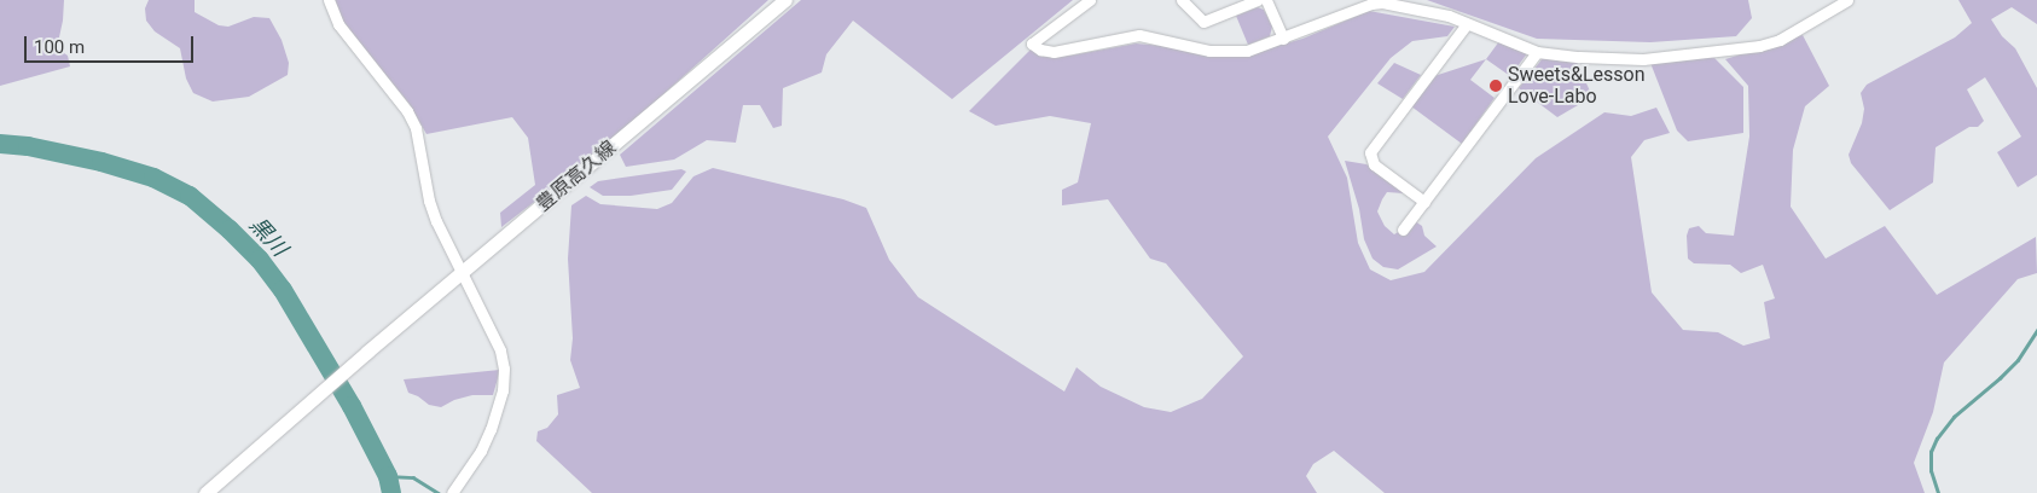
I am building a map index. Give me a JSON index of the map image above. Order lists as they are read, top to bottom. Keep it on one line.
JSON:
{"streets":{"main road":["豊原高久線"]},"water":["黒川"],"places":["Sweets&Lesson Love-Labo"],"scale_bar":"100 m"}
